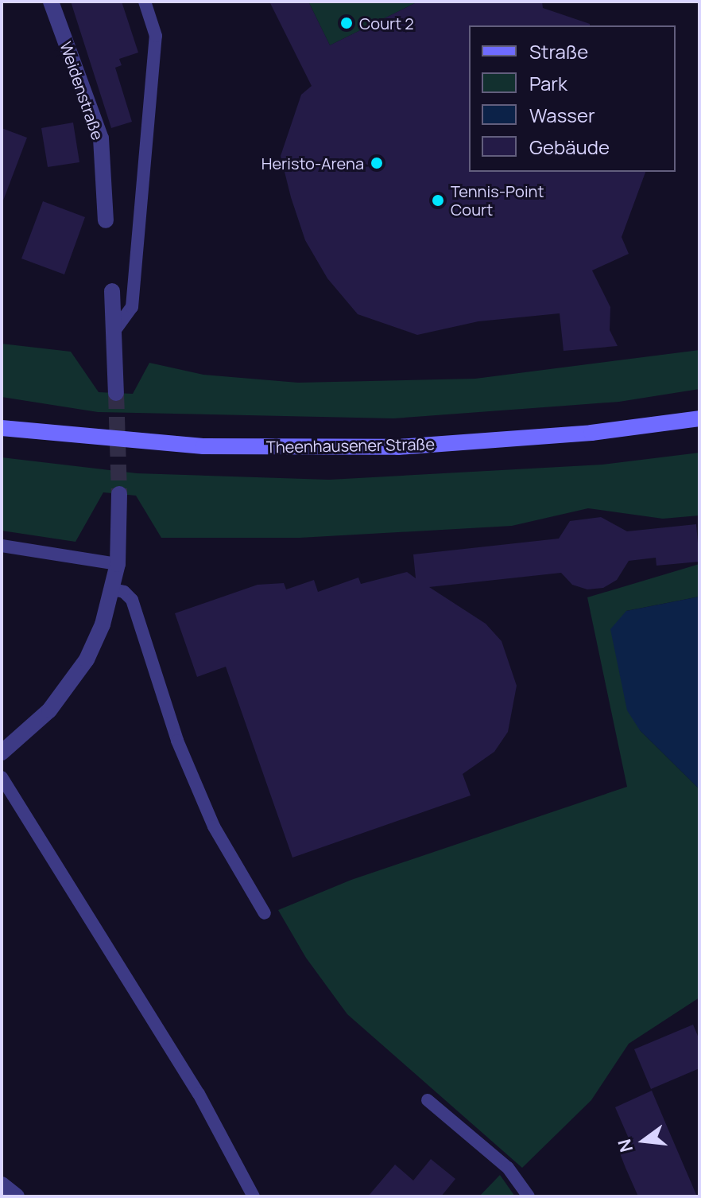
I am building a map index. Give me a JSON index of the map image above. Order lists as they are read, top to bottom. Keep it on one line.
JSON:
{"streets":{"main road":["Theenhausener Straße"],"street":["Weidenstraße"]},"places":["Court 2","Heristo-Arena","Tennis-Point Court"],"legend":["Straße","Park","Wasser","Gebäude"],"north":"left"}
